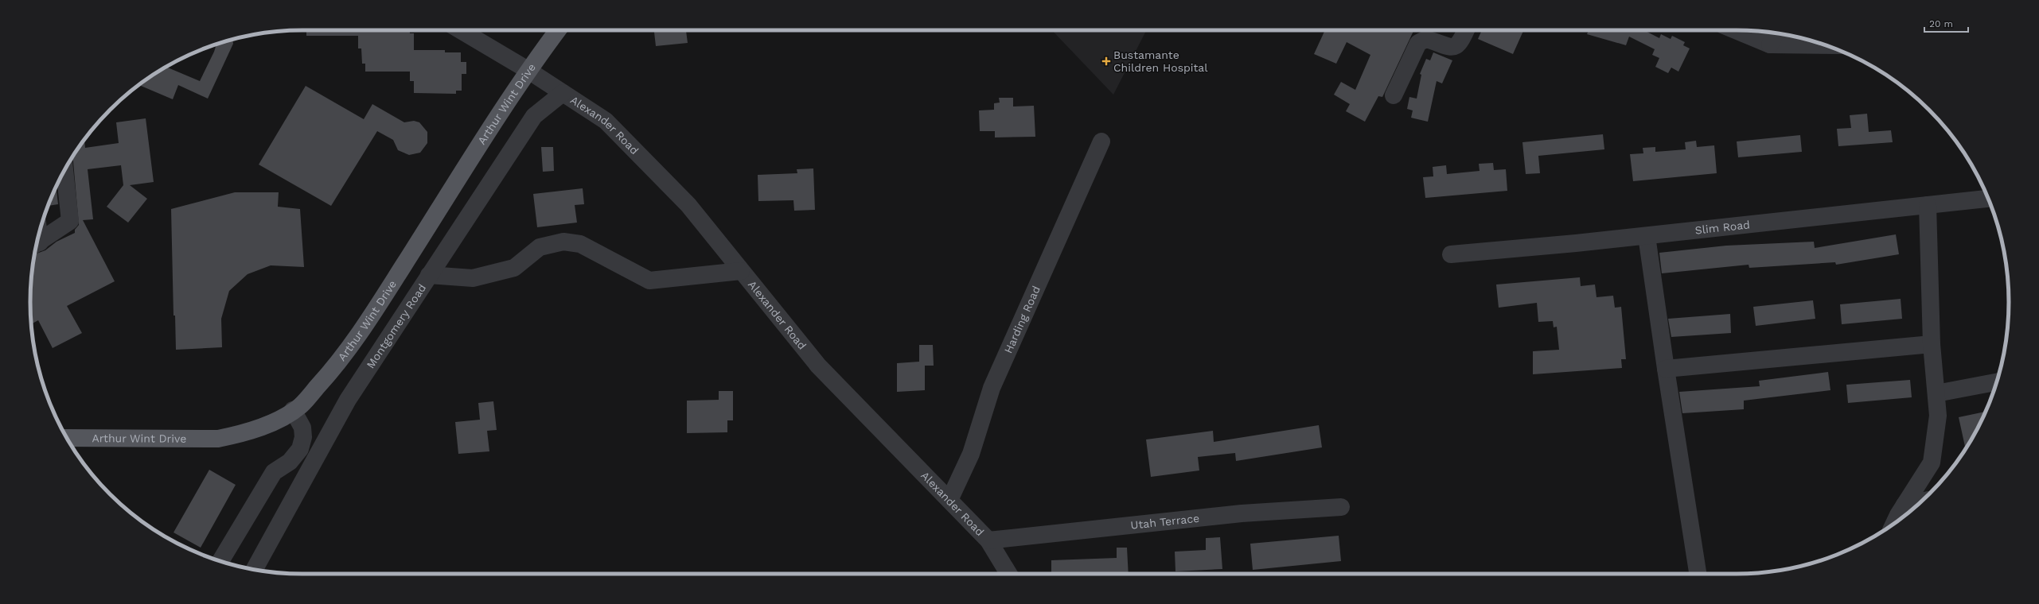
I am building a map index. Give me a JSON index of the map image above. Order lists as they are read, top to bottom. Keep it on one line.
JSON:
{"streets":{"main road":["Arthur Wint Drive"],"street":["Alexander Road","Slim Road","Harding Road","Montgomery Road","Utah Terrace"]},"crossings":[["Arthur Wint Drive","Alexander Road"],["Alexander Road","Harding Road"],["Alexander Road","Montgomery Road"],["Alexander Road","Utah Terrace"]],"places":{"health":["Bustamante Children Hospital"]},"scale_bar":"20 m"}
